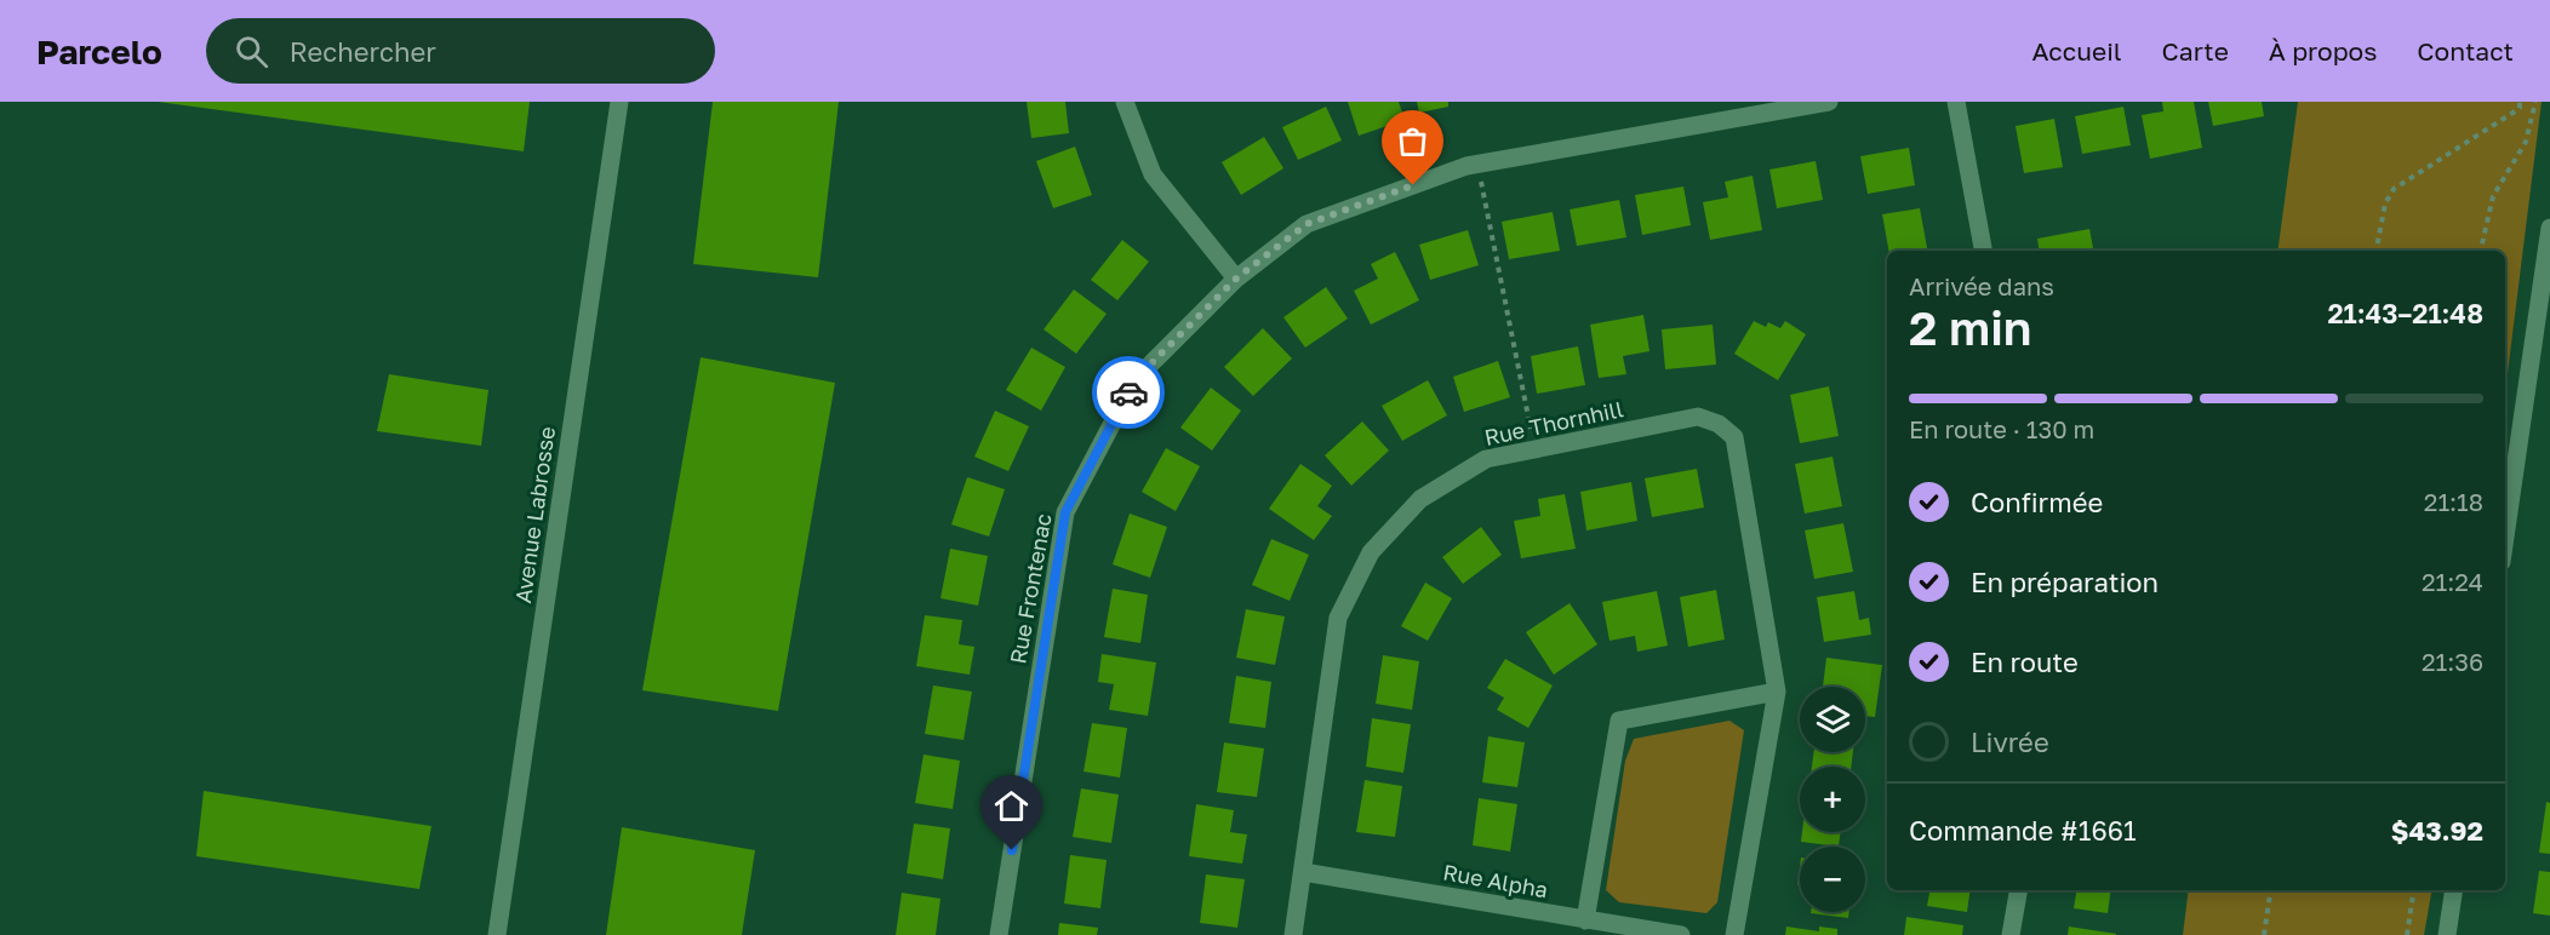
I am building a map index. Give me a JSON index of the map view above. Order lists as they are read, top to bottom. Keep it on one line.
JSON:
{"streets":{"street":["Rue Thornhill","Avenue Labrosse","Rue Frontenac","Rue Alpha"]},"crossings":[["Rue Thornhill","Rue Alpha"]],"page":{"header":"Parcelo","search":"Rechercher","nav":["Accueil","Carte","À propos","Contact"],"heading":["2 min","Arrivée dans","21:43–21:48"],"panel":["Commande #1661","$43.92"],"bar":"En route · 130 m","list":[["Confirmée","21:18"],["En préparation","21:24"],["En route","21:36"],"Livrée"],"map_buttons":["+","−"]}}
